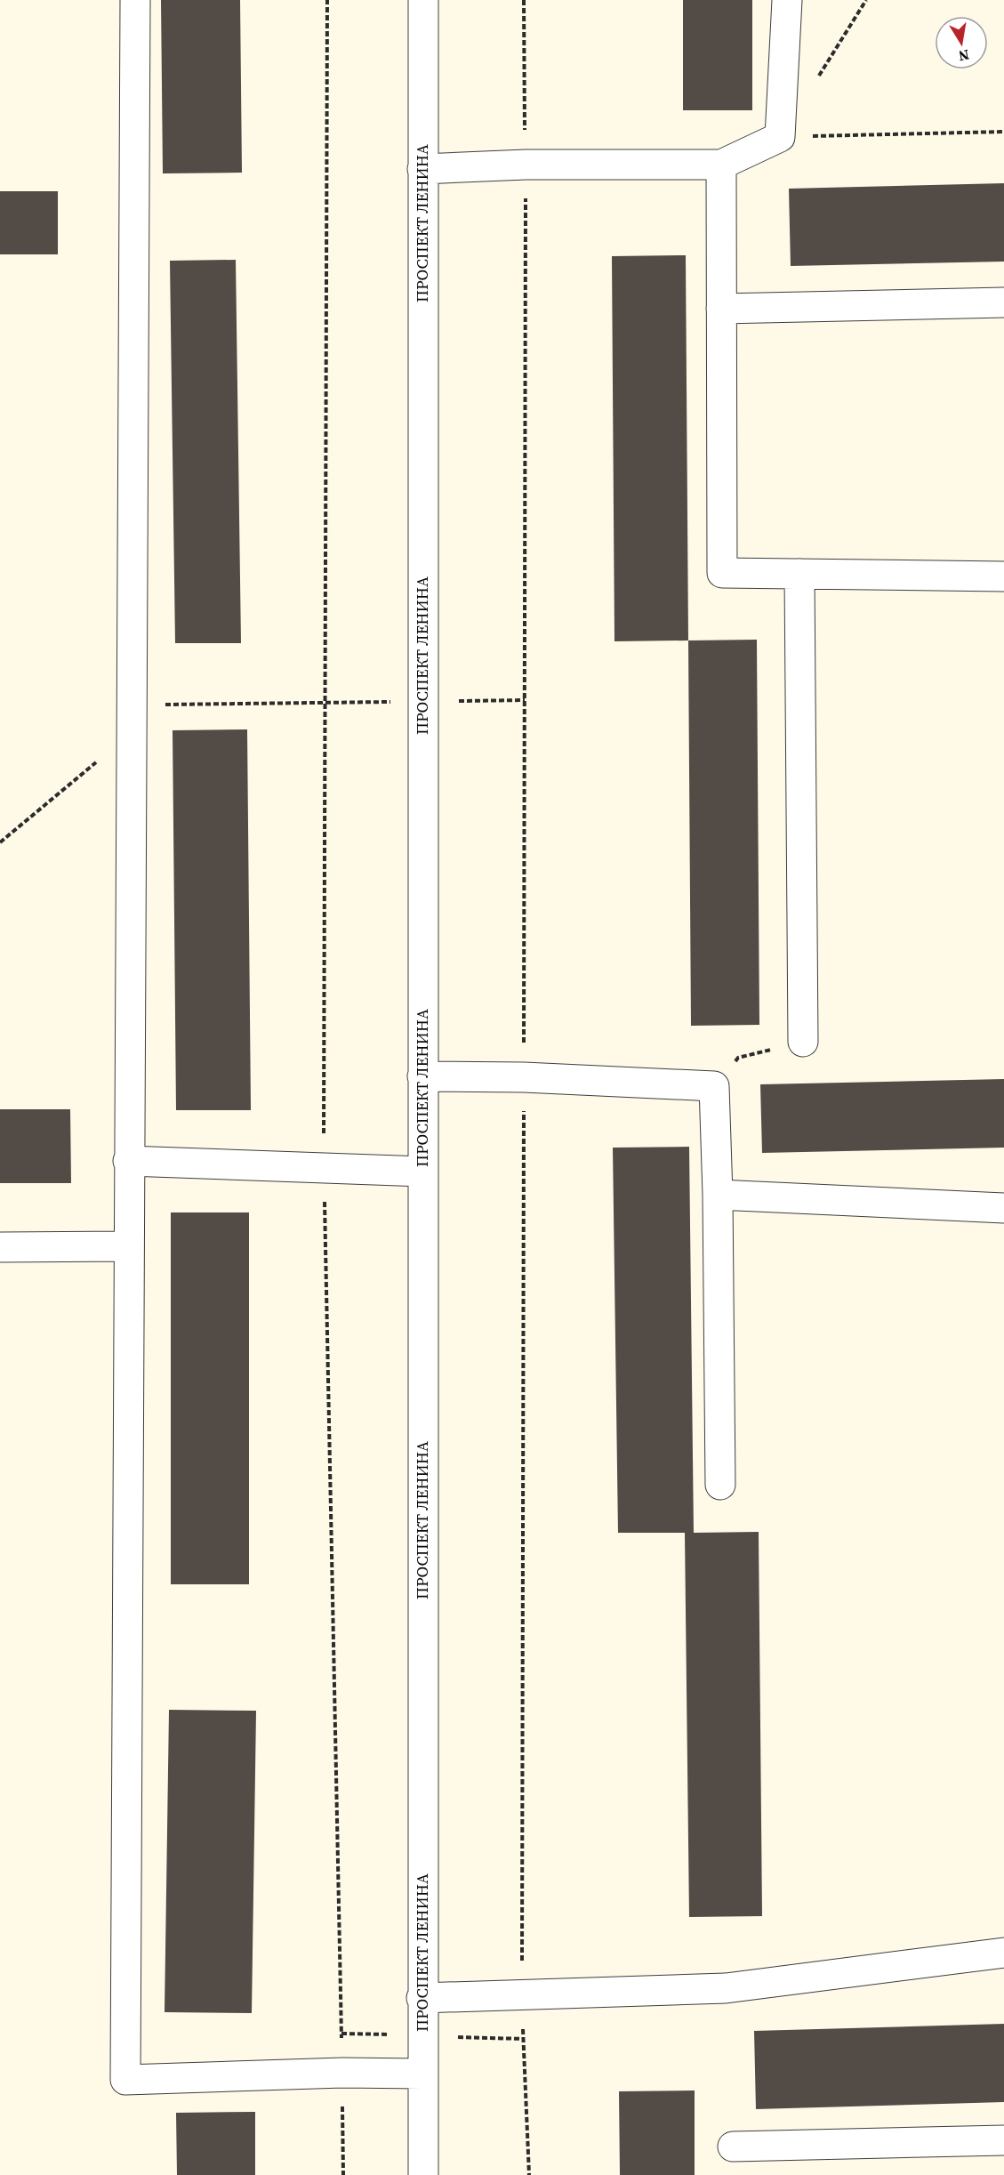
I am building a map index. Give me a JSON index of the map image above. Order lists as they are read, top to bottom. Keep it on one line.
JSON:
{"streets":{"street":["ПРОСПЕКТ ЛЕНИНА"]},"north":"bottom"}
